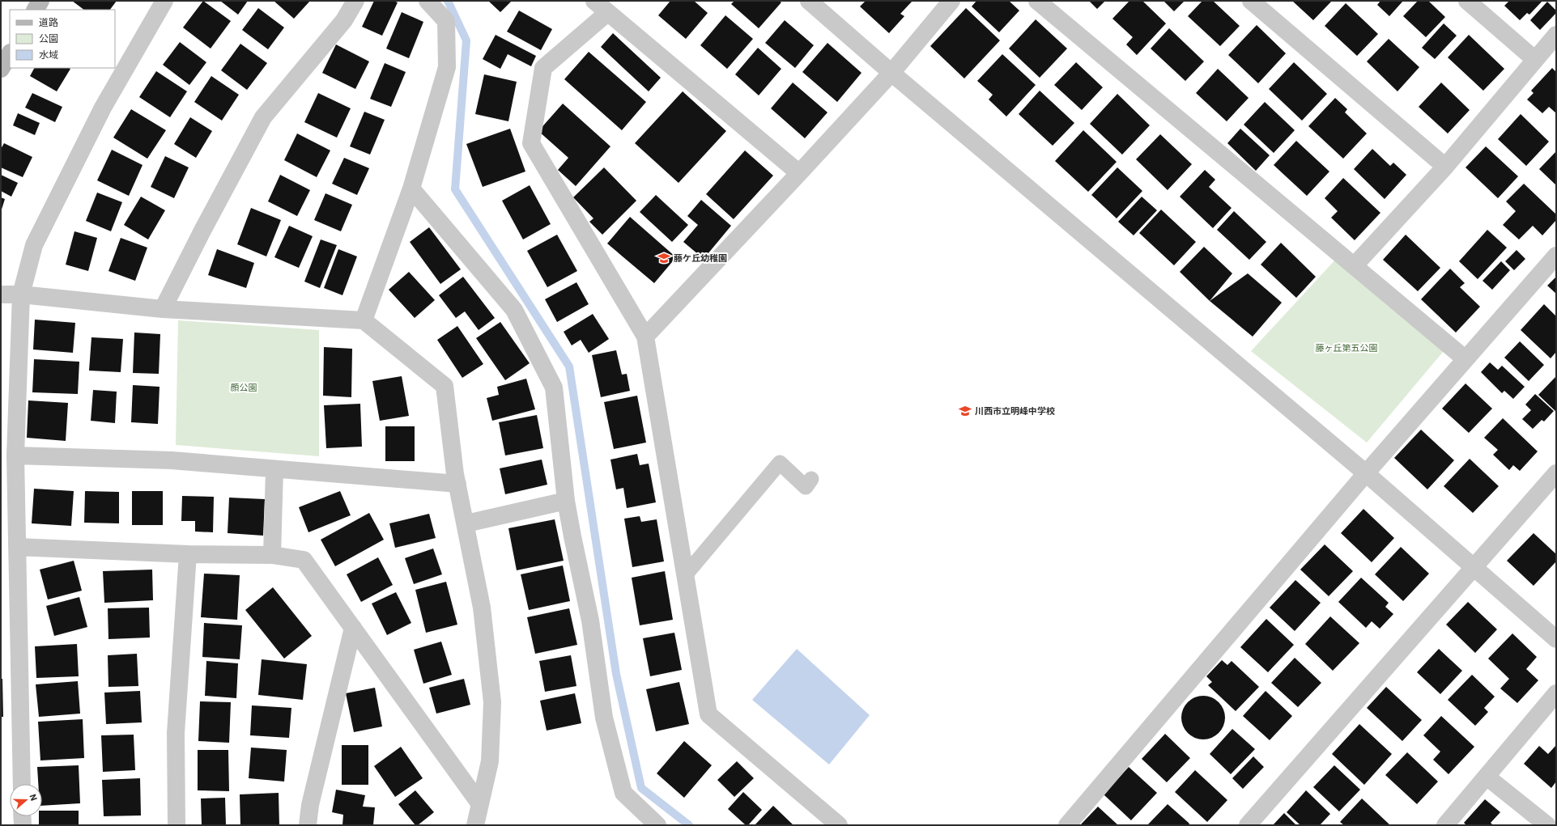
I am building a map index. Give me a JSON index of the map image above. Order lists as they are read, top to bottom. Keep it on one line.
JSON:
{"parks":["藤ヶ丘第五公園","顔公園"],"places":{"school or university":["藤ケ丘幼稚園","川西市立明峰中学校"]},"legend":["道路","公園","水域"],"north":"right"}
